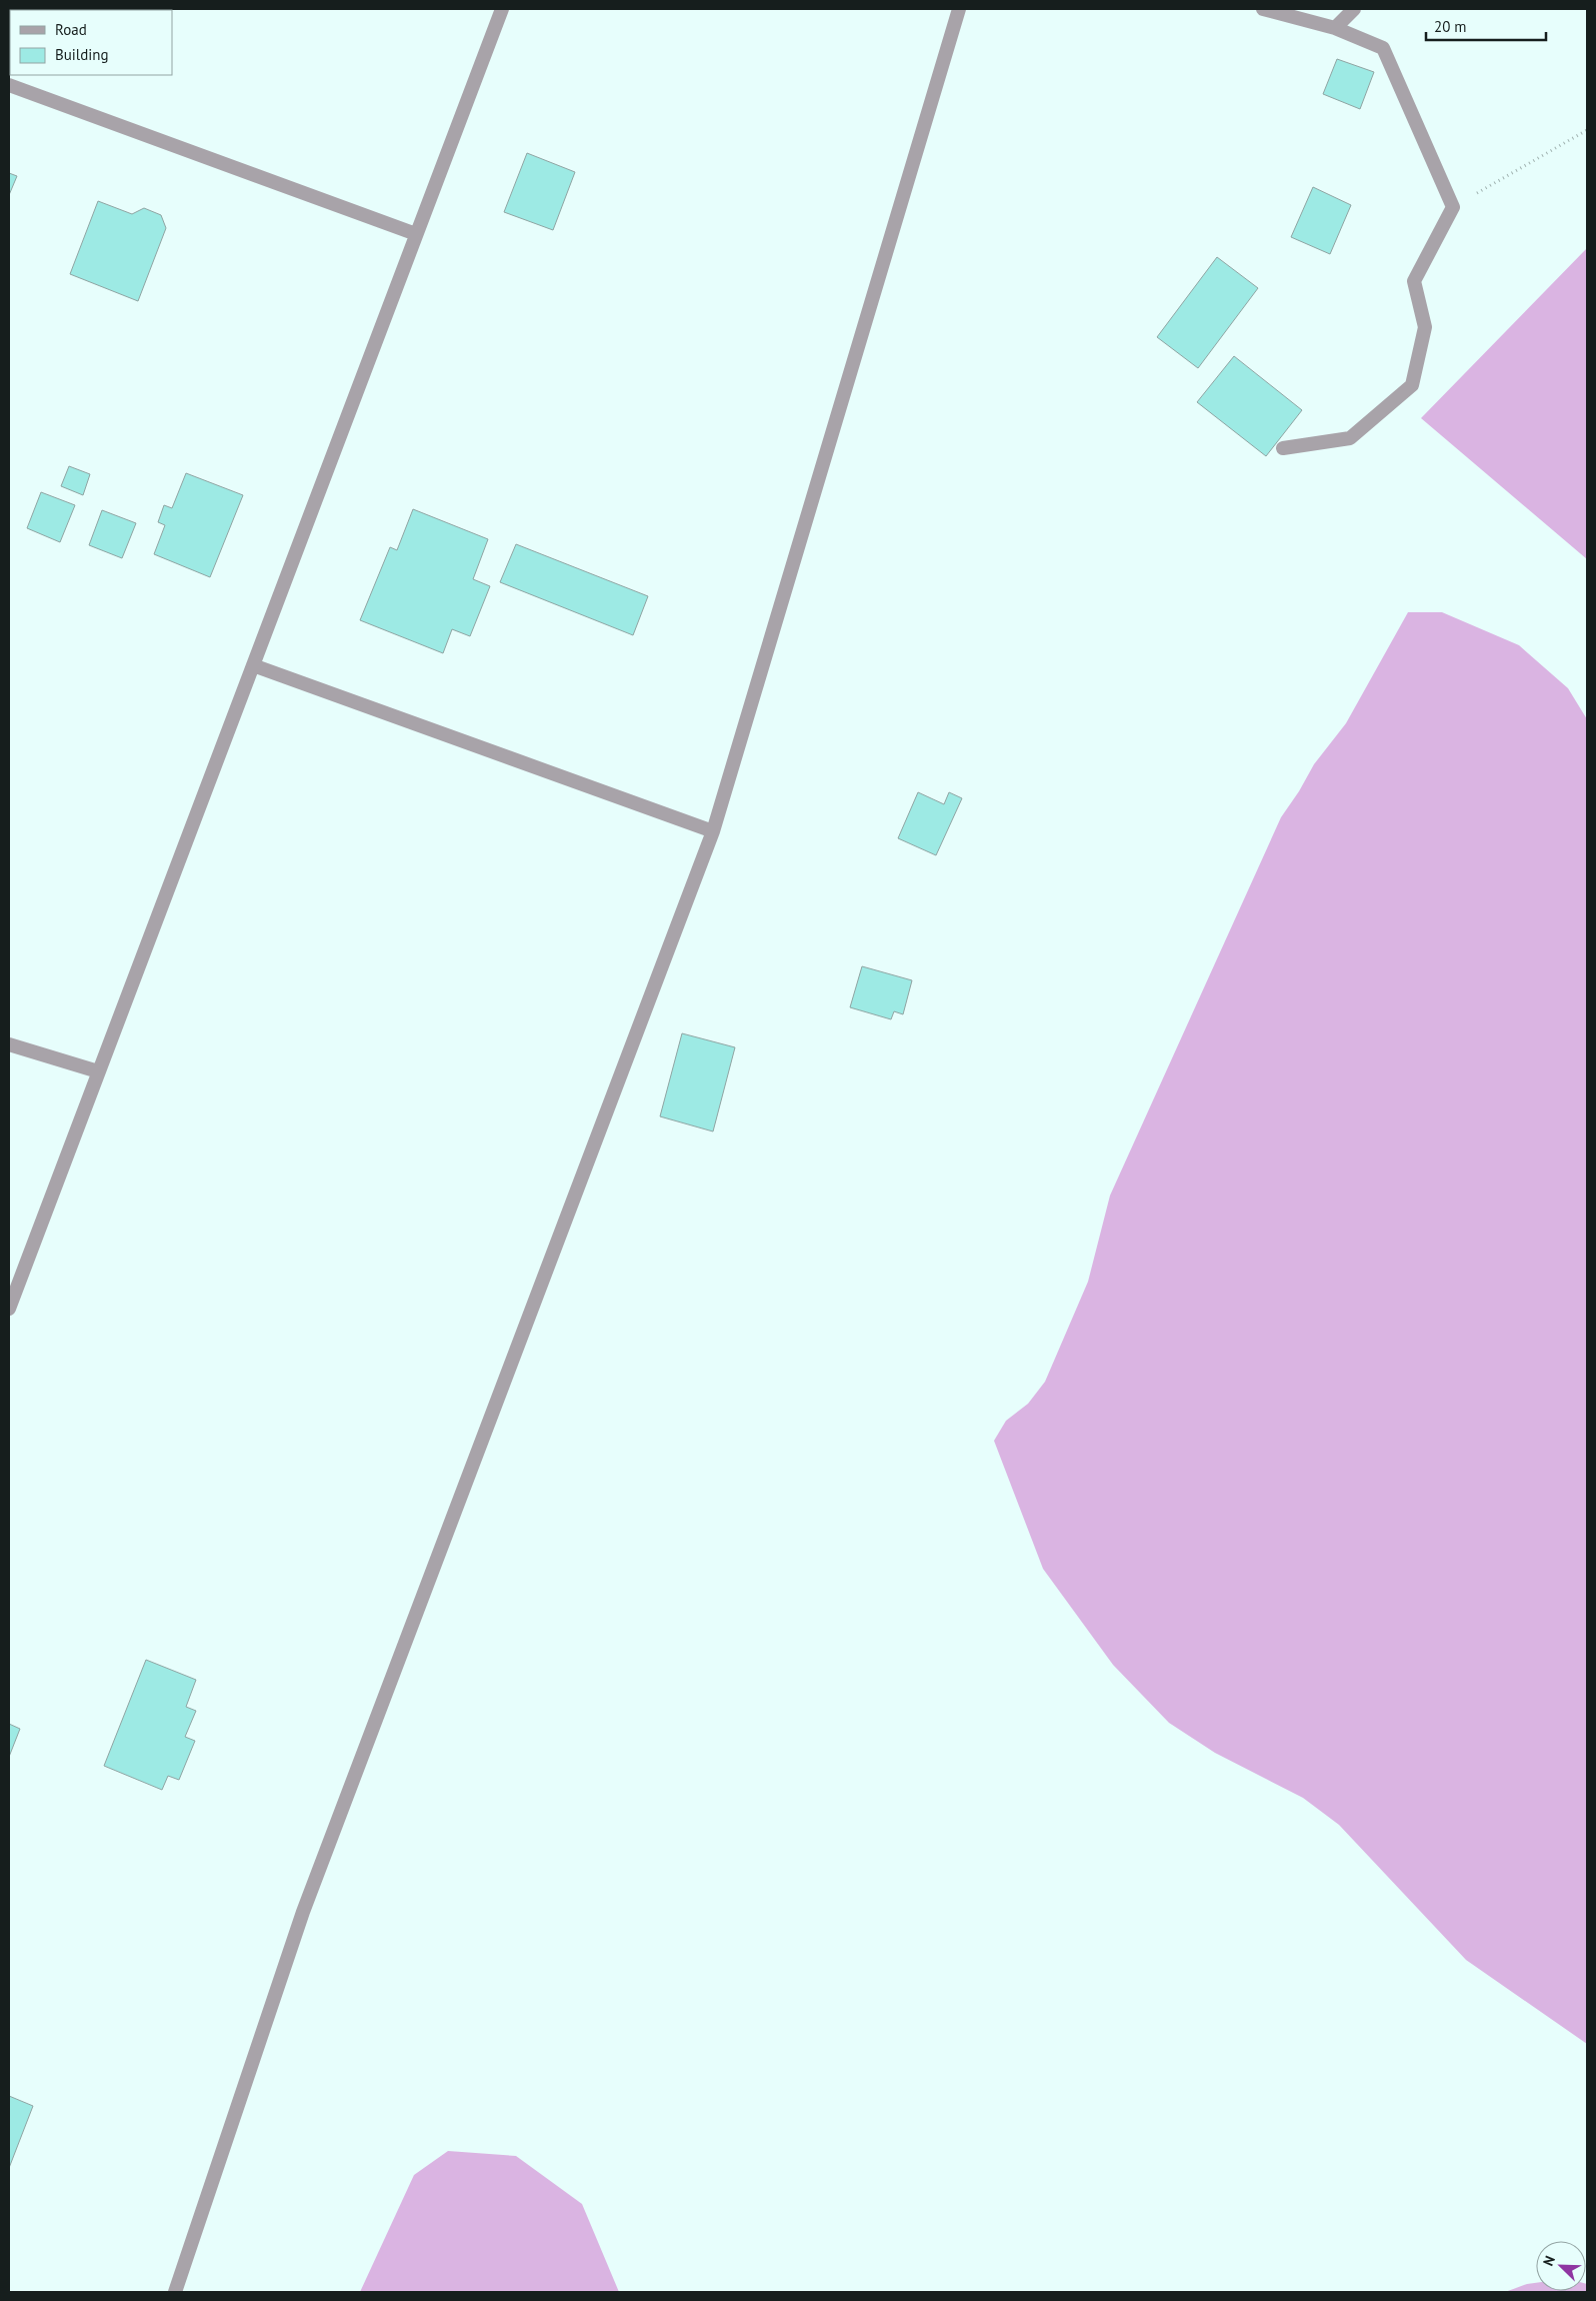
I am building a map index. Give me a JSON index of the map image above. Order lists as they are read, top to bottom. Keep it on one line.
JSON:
{"legend":["Road","Building"],"scale_bar":"20 m","north":"top left"}
